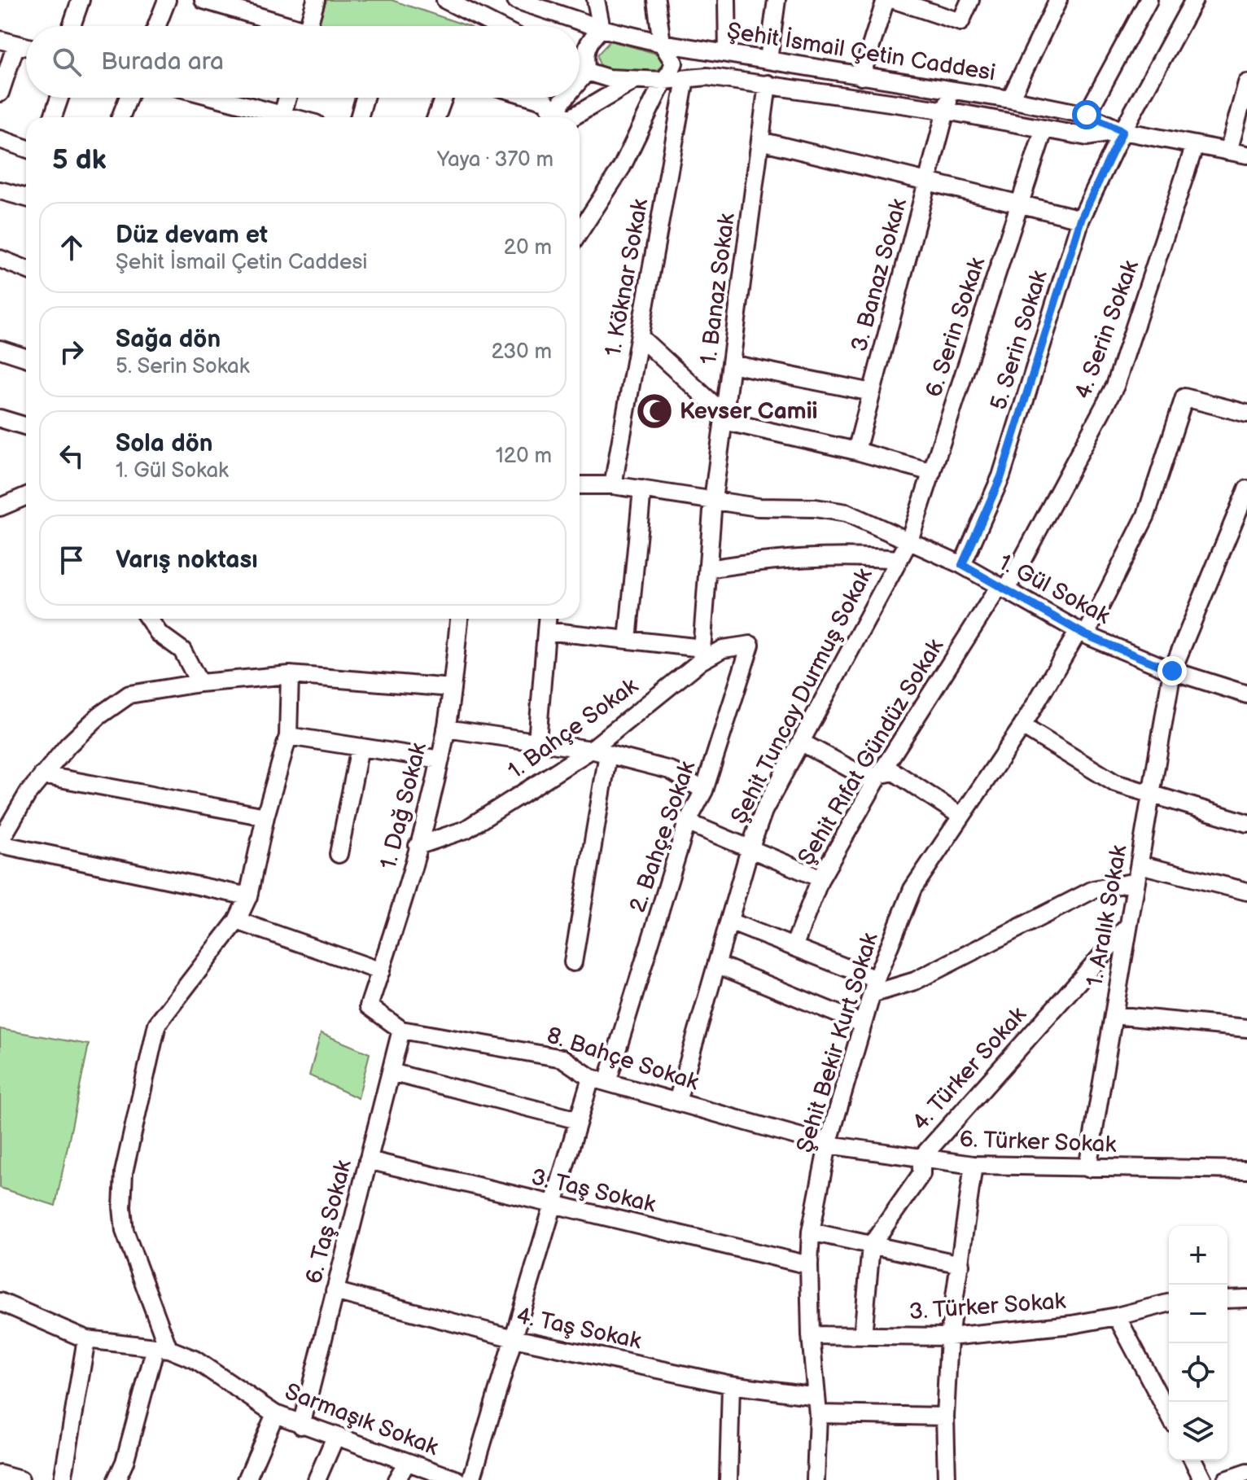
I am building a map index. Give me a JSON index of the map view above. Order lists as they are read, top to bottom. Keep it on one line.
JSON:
{"streets":{"street":["Şehit İsmail Çetin Caddesi","3. Banaz Sokak","1. Köknar Sokak","1. Banaz Sokak","6. Serin Sokak","4. Serin Sokak","5. Serin Sokak","1. Gül Sokak","Şehit Tuncay Durmuş Sokak","1. Bahçe Sokak","Şehit Rıfat Gündüz Sokak","1. Dağ Sokak","2. Bahçe Sokak","1. Aralık Sokak","Şehit Bekir Kurt Sokak","8. Bahçe Sokak","4. Türker Sokak","6. Türker Sokak","3. Taş Sokak","6. Taş Sokak","3. Türker Sokak","4. Taş Sokak","Sarmaşık Sokak"]},"crossings":[["Şehit İsmail Çetin Caddesi","3. Banaz Sokak"],["Şehit İsmail Çetin Caddesi","1. Köknar Sokak"],["Şehit İsmail Çetin Caddesi","1. Banaz Sokak"],["Şehit İsmail Çetin Caddesi","6. Serin Sokak"],["Şehit İsmail Çetin Caddesi","4. Serin Sokak"],["Şehit İsmail Çetin Caddesi","5. Serin Sokak"],["1. Köknar Sokak","1. Gül Sokak"],["1. Banaz Sokak","1. Gül Sokak"],["1. Banaz Sokak","1. Bahçe Sokak"],["6. Serin Sokak","1. Gül Sokak"],["6. Serin Sokak","Şehit Tuncay Durmuş Sokak"],["4. Serin Sokak","1. Gül Sokak"],["4. Serin Sokak","Şehit Rıfat Gündüz Sokak"],["5. Serin Sokak","1. Gül Sokak"],["1. Gül Sokak","Şehit Tuncay Durmuş Sokak"],["1. Gül Sokak","Şehit Rıfat Gündüz Sokak"],["1. Gül Sokak","1. Aralık Sokak"],["1. Gül Sokak","Şehit Bekir Kurt Sokak"],["Şehit Tuncay Durmuş Sokak","8. Bahçe Sokak"],["1. Bahçe Sokak","1. Dağ Sokak"],["1. Bahçe Sokak","2. Bahçe Sokak"],["1. Dağ Sokak","8. Bahçe Sokak"],["2. Bahçe Sokak","8. Bahçe Sokak"],["1. Aralık Sokak","4. Türker Sokak"],["1. Aralık Sokak","6. Türker Sokak"],["Şehit Bekir Kurt Sokak","8. Bahçe Sokak"],["Şehit Bekir Kurt Sokak","6. Türker Sokak"],["Şehit Bekir Kurt Sokak","3. Taş Sokak"],["Şehit Bekir Kurt Sokak","3. Türker Sokak"],["Şehit Bekir Kurt Sokak","4. Taş Sokak"],["8. Bahçe Sokak","6. Türker Sokak"],["8. Bahçe Sokak","6. Taş Sokak"],["4. Türker Sokak","6. Türker Sokak"],["3. Taş Sokak","6. Taş Sokak"],["6. Taş Sokak","4. Taş Sokak"],["6. Taş Sokak","Sarmaşık Sokak"]],"places":{"mosque":["Kevser Camii"]},"page":{"search":"Burada ara","heading":["5 dk","Yaya · 370 m"],"list":[["Düz devam et","Şehit İsmail Çetin Caddesi","20 m"],["Sağa dön","5. Serin Sokak","230 m"],["Sola dön","1. Gül Sokak","120 m"],"Varış noktası"],"map_buttons":["+","−"]}}
